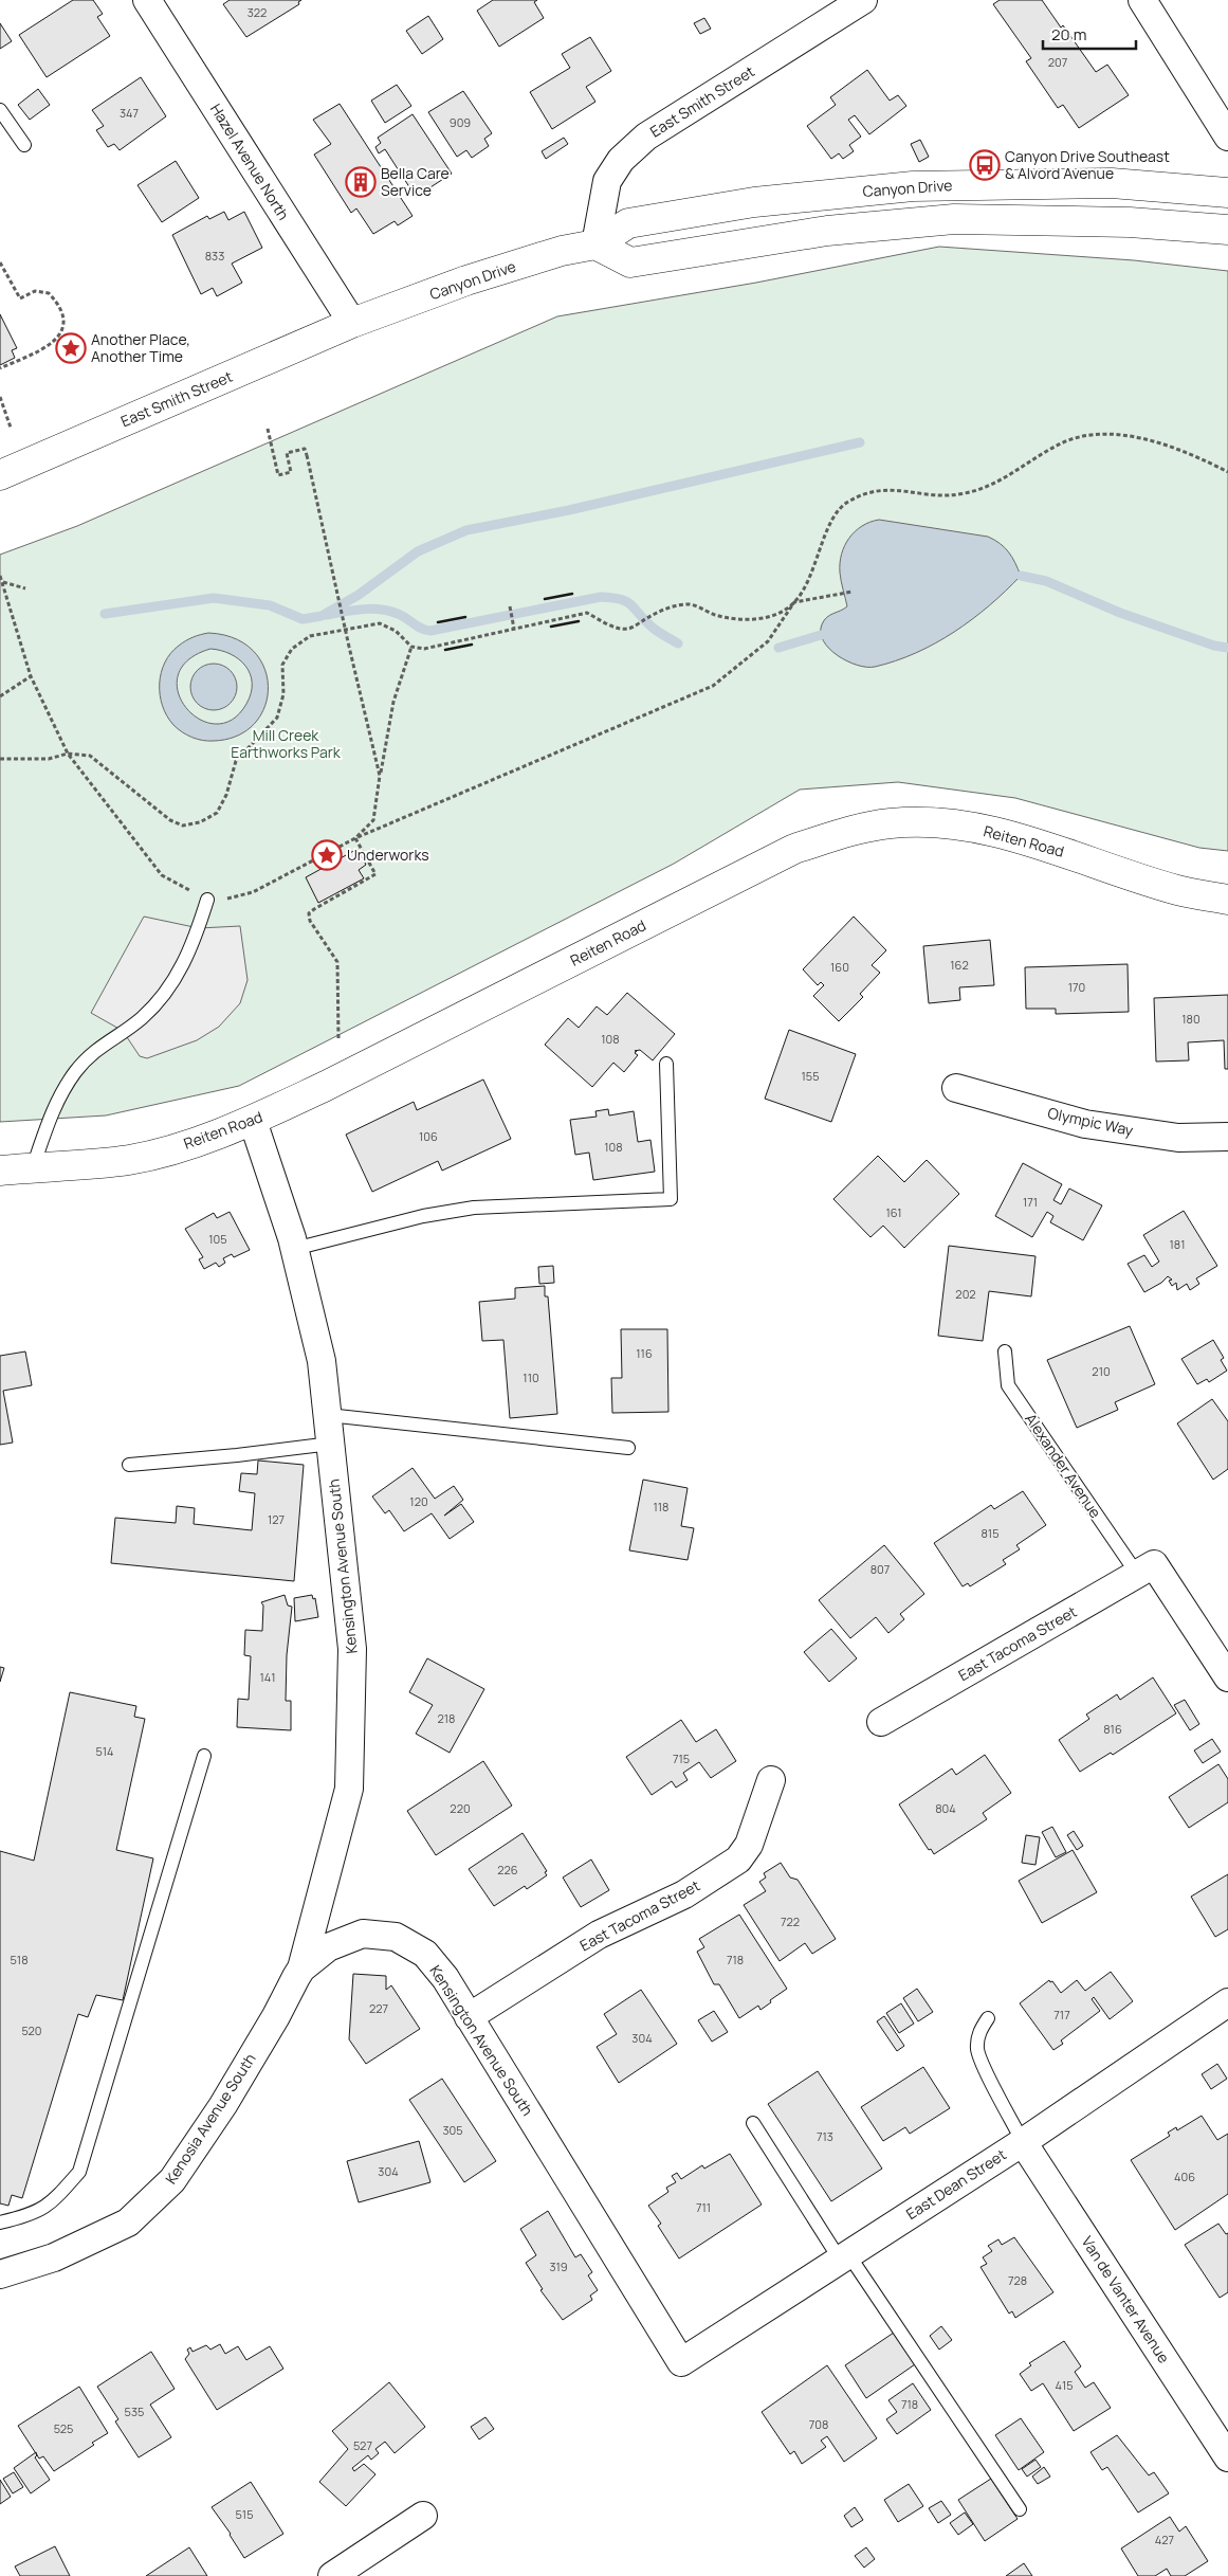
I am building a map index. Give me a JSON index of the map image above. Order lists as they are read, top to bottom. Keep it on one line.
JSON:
{"streets":{"main road":["East Smith Street","Canyon Drive","Reiten Road"],"street":["Hazel Avenue North","Olympic Way","Alexander Avenue","Kensington Avenue South","East Tacoma Street","Kenosia Avenue South","East Dean Street","Van de Vanter Avenue"]},"crossings":[["East Smith Street","Hazel Avenue North"],["East Smith Street","Canyon Drive"],["Hazel Avenue North","Canyon Drive"],["Reiten Road","Kensington Avenue South"],["Alexander Avenue","East Tacoma Street"],["Kensington Avenue South","East Tacoma Street"],["Kensington Avenue South","Kenosia Avenue South"],["Kensington Avenue South","East Dean Street"],["East Dean Street","Van de Vanter Avenue"]],"parks":["Mill Creek Earthworks Park"],"places":{"bus stop":["Canyon Drive Southeast & Alvord Avenue"],"building":["Bella Care Service"],"place":["Another Place, Another Time","Underworks"]},"house_numbers":["322","207","347","909","833","162","160","170","180","108","155","106","108","171","161","105","181","202","116","210","110","120","118","127","815","807","141","218","816","514","715","220","804","226","722","518","718","227","717","520","304","305","713","304","406","711","319","728","415","718","535","708","525","527","515","427"],"scale_bar":"20 m"}
